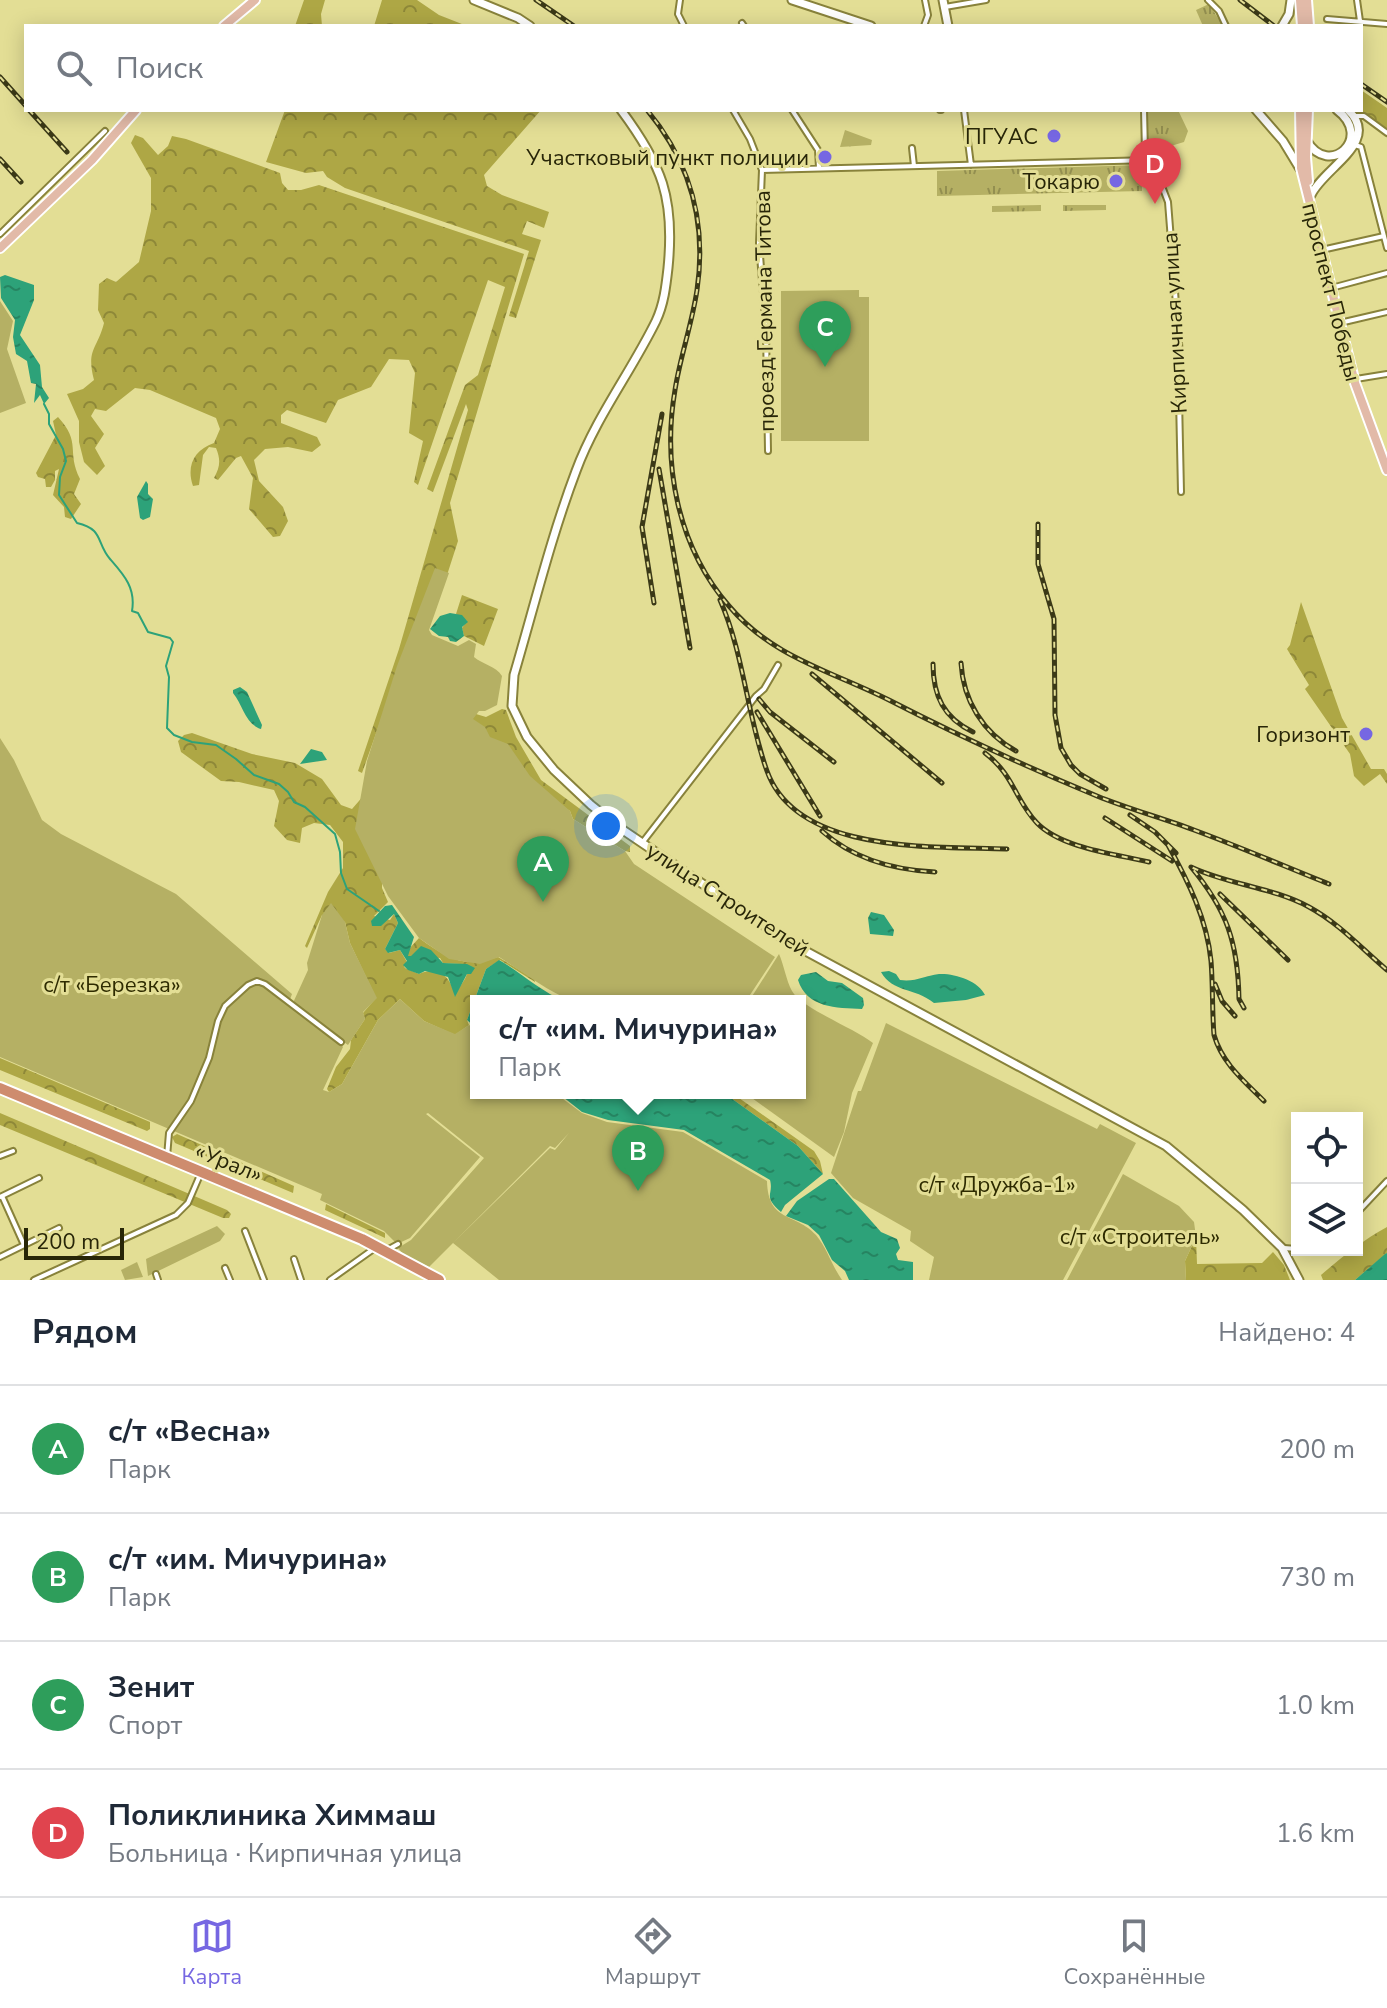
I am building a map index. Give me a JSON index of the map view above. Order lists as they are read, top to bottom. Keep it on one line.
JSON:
{"streets":{"highway":["«Урал»"],"main road":["проспект Победы","улица Строителей"],"street":["проезд Германа Титова","Кирпичная улица"]},"parks":["с/т «Березка»","с/т «Дружба-1»","с/т «Строитель»"],"places":["ПГУАС","Участковый пункт полиции","Токарю","Горизонт"],"scale_bar":"200 m","page":{"search":"Поиск","pins":["D","C","A","B"],"popup":["с/т «им. Мичурина»","Парк"],"scale":"200 m","heading":["Рядом","Найдено: 4"],"list":[{"mark":"A","name":"с/т «Весна»","note":"Парк","value":"200 m"},{"mark":"B","name":"с/т «им. Мичурина»","note":"Парк","value":"730 m"},{"mark":"C","name":"Зенит","note":"Спорт","value":"1.0 km"},{"mark":"D","name":"Поликлиника Химмаш","note":"Больница · Кирпичная улица","value":"1.6 km"}],"nav":["Карта","Маршрут","Сохранённые"]}}
